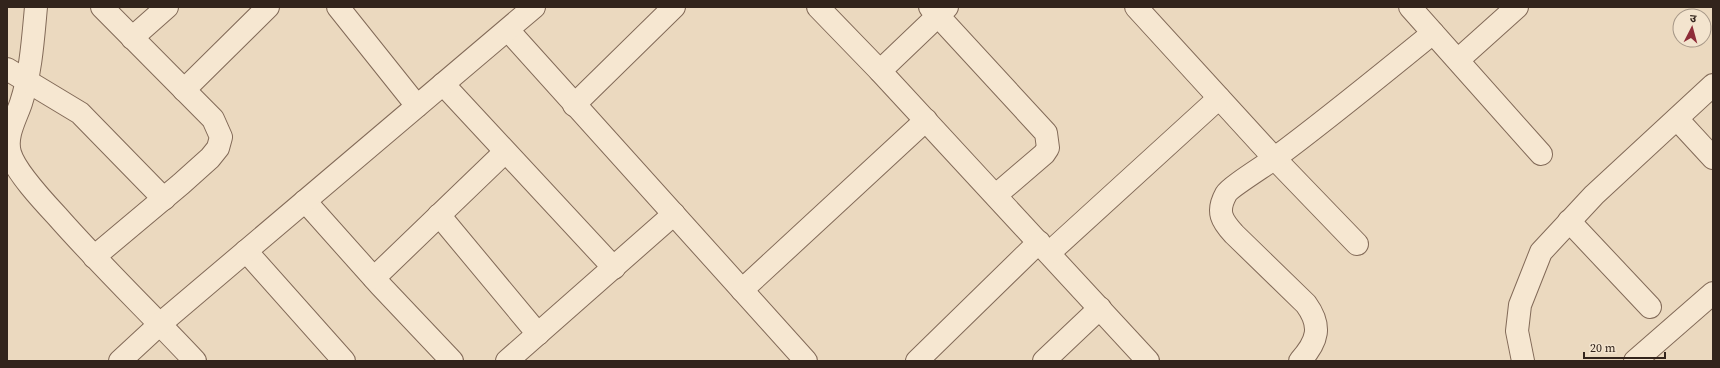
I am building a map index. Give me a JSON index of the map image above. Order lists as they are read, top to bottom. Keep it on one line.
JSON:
{"scale_bar":"20 m","north":"top"}
